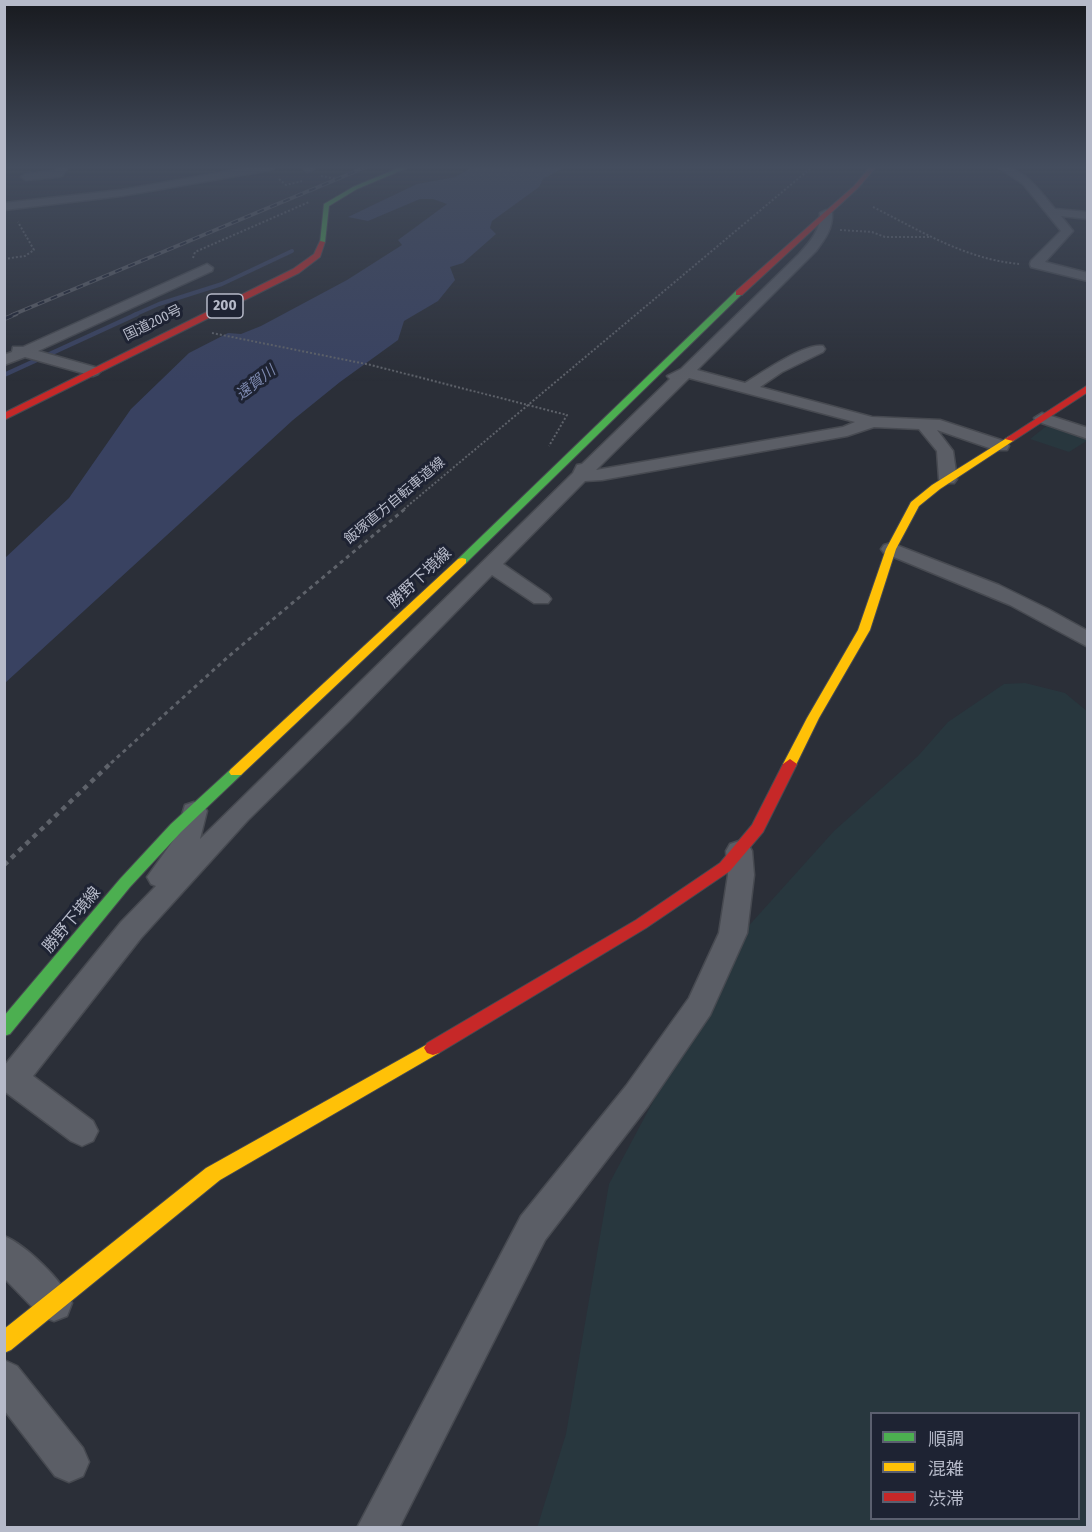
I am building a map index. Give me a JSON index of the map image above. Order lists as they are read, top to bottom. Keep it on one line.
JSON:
{"streets":{"main road":["200","国道200号","勝野下境線"],"path":["飯塚直方自転車道線"]},"water":["遠賀川"],"legend":["順調","混雑","渋滞"]}
